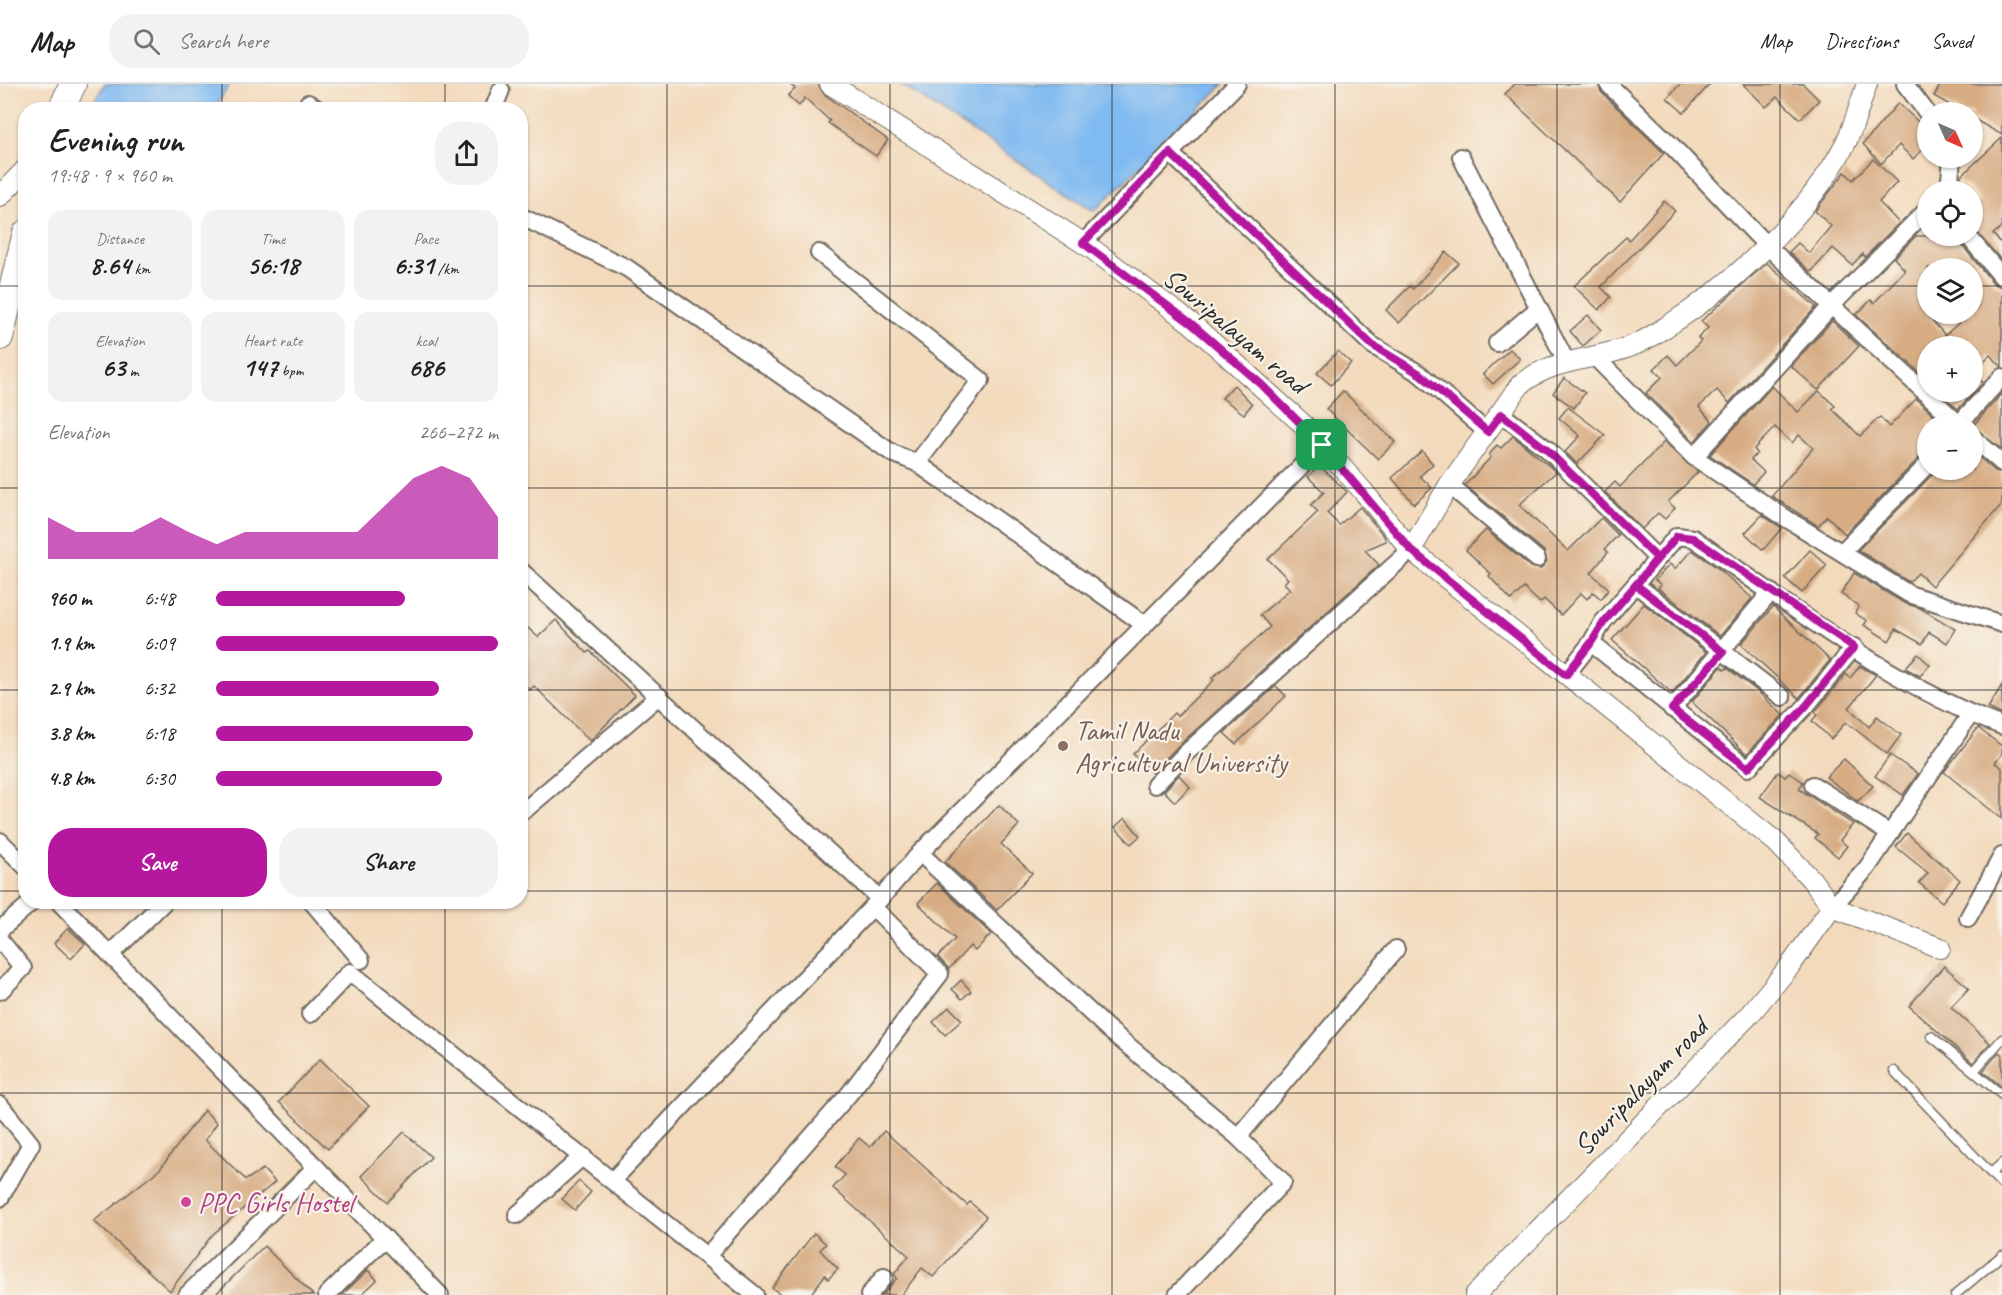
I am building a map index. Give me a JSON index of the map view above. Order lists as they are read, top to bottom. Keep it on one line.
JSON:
{"streets":{"street":["Sowripalayam road"]},"places":["Tamil Nadu Agricultural University","PPC Girls Hostel"],"north":"bottom right","page":{"header":"Map","search":"Search here","nav":["Map","Directions","Saved"],"map_buttons":["+","−"],"heading":["Evening run","19:48 · 9 × 960 m"],"stats":[["Distance","8.64 km"],["Time","56:18"],["Pace","6:31 /km"],["Elevation","63 m"],["Heart rate","147 bpm"],["kcal","686"]],"chart":["Elevation","266–272 m"],"list":[{"name":"960 m","note":"6:48"},{"name":"1.9 km","note":"6:09"},{"name":"2.9 km","note":"6:32"},{"name":"3.8 km","note":"6:18"},{"name":"4.8 km","note":"6:30"}],"buttons":["Save","Share"]}}
